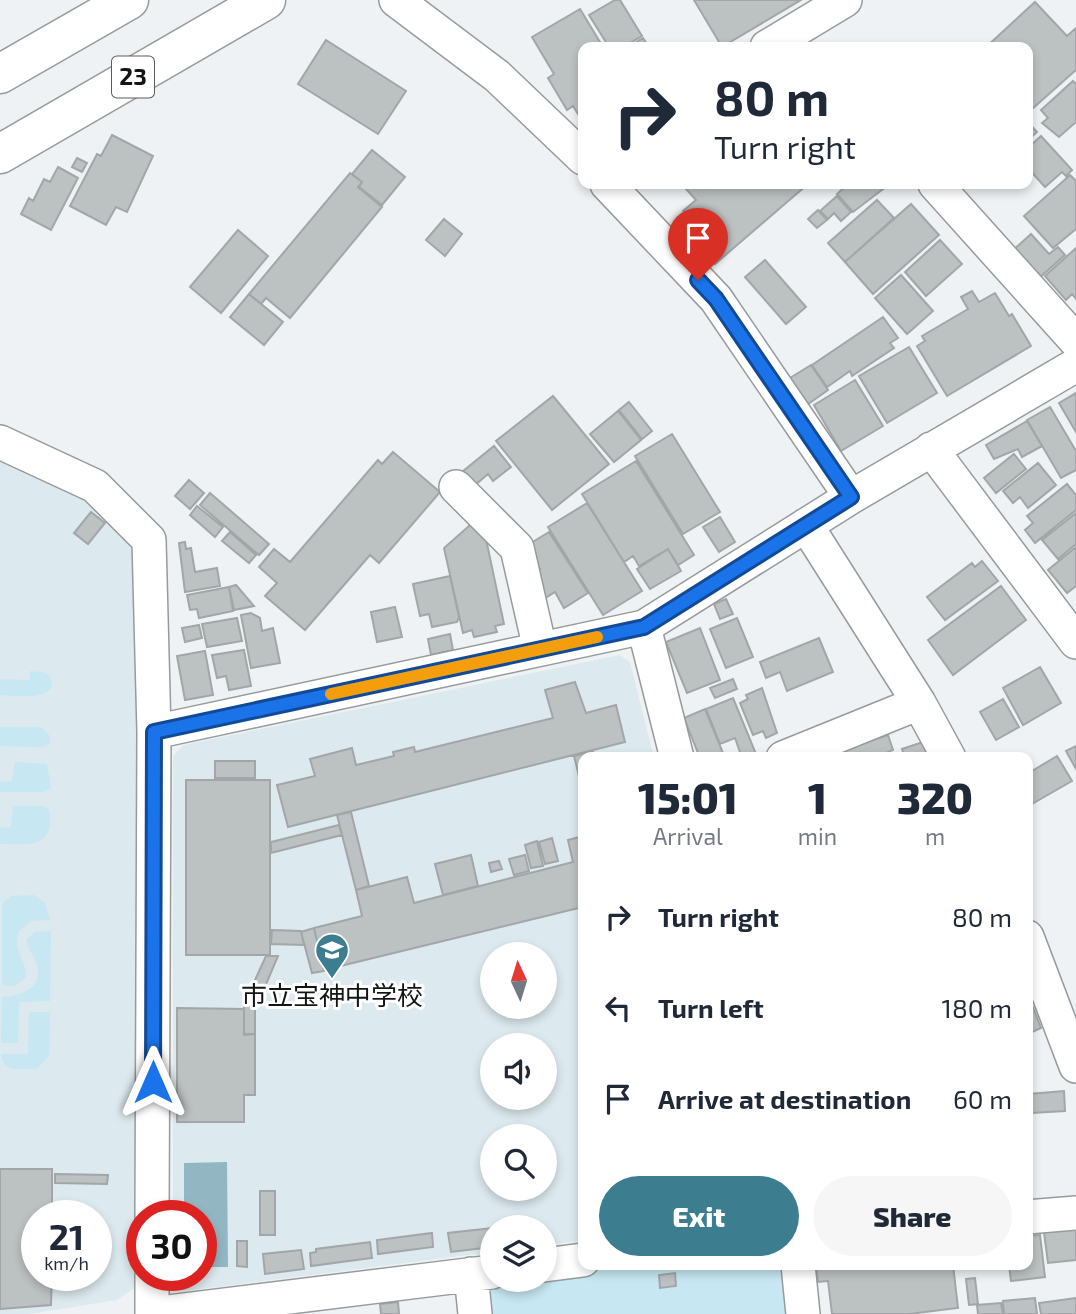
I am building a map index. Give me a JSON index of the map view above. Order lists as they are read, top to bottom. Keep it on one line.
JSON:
{"streets":{"highway":["23"]},"places":{"school or university":["市立宝神中学校"]},"north":"top","page":{"turn":["80 m","Turn right"],"eta":["15:01","Arrival","1","min","320","m"],"list":[{"name":"Turn right","value":"80 m"},{"name":"Turn left","value":"180 m"},{"name":"Arrive at destination","value":"60 m"}],"buttons":["Exit","Share"],"speed":"21 km/h","limit":"30"}}
